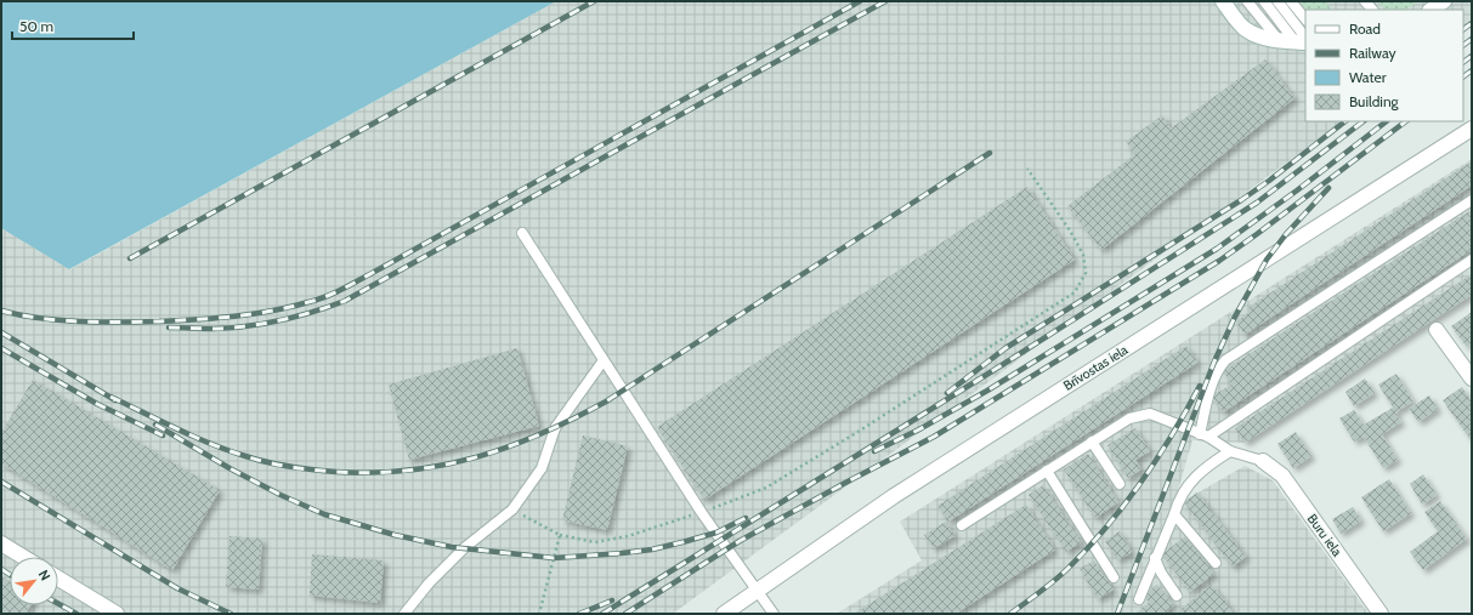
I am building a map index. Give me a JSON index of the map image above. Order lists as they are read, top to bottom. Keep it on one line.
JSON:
{"streets":{"street":["Brīvostas iela","Buru iela"]},"legend":["Road","Railway","Water","Building"],"scale_bar":"50 m","north":"top right"}
